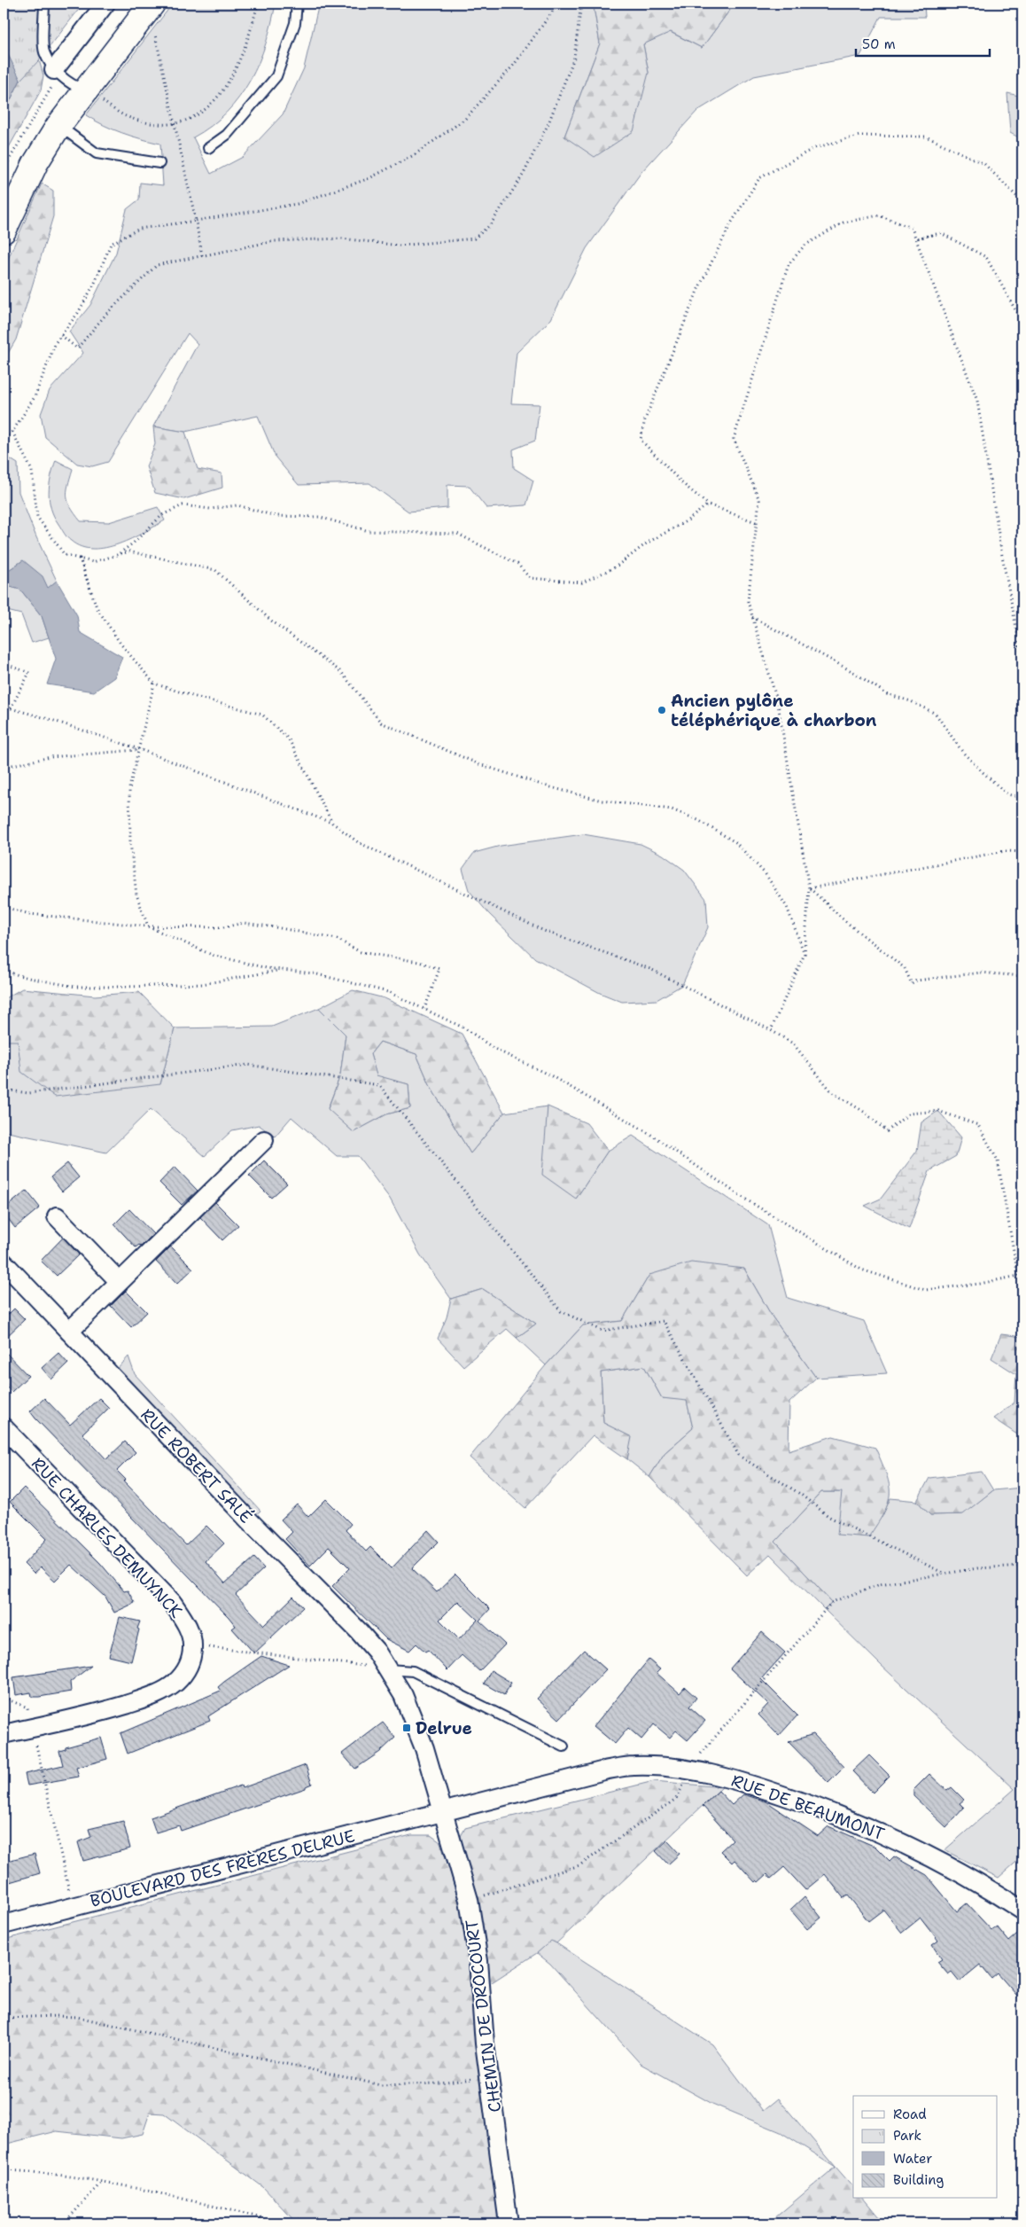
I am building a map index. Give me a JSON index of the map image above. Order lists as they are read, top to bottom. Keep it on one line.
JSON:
{"streets":{"street":["RUE ROBERT SALÉ","RUE CHARLES DEMUYNCK","RUE DE BEAUMONT","BOULEVARD DES FRÈRES DELRUE","CHEMIN DE DROCOURT"]},"crossings":[["RUE ROBERT SALÉ","RUE DE BEAUMONT"],["RUE ROBERT SALÉ","BOULEVARD DES FRÈRES DELRUE"],["RUE ROBERT SALÉ","CHEMIN DE DROCOURT"],["RUE DE BEAUMONT","BOULEVARD DES FRÈRES DELRUE"],["RUE DE BEAUMONT","CHEMIN DE DROCOURT"],["BOULEVARD DES FRÈRES DELRUE","CHEMIN DE DROCOURT"]],"places":{"other":["Ancien pylône téléphérique à charbon"],"transit":["Delrue"]},"legend":["Road","Park","Water","Building"],"scale_bar":"50 m"}
